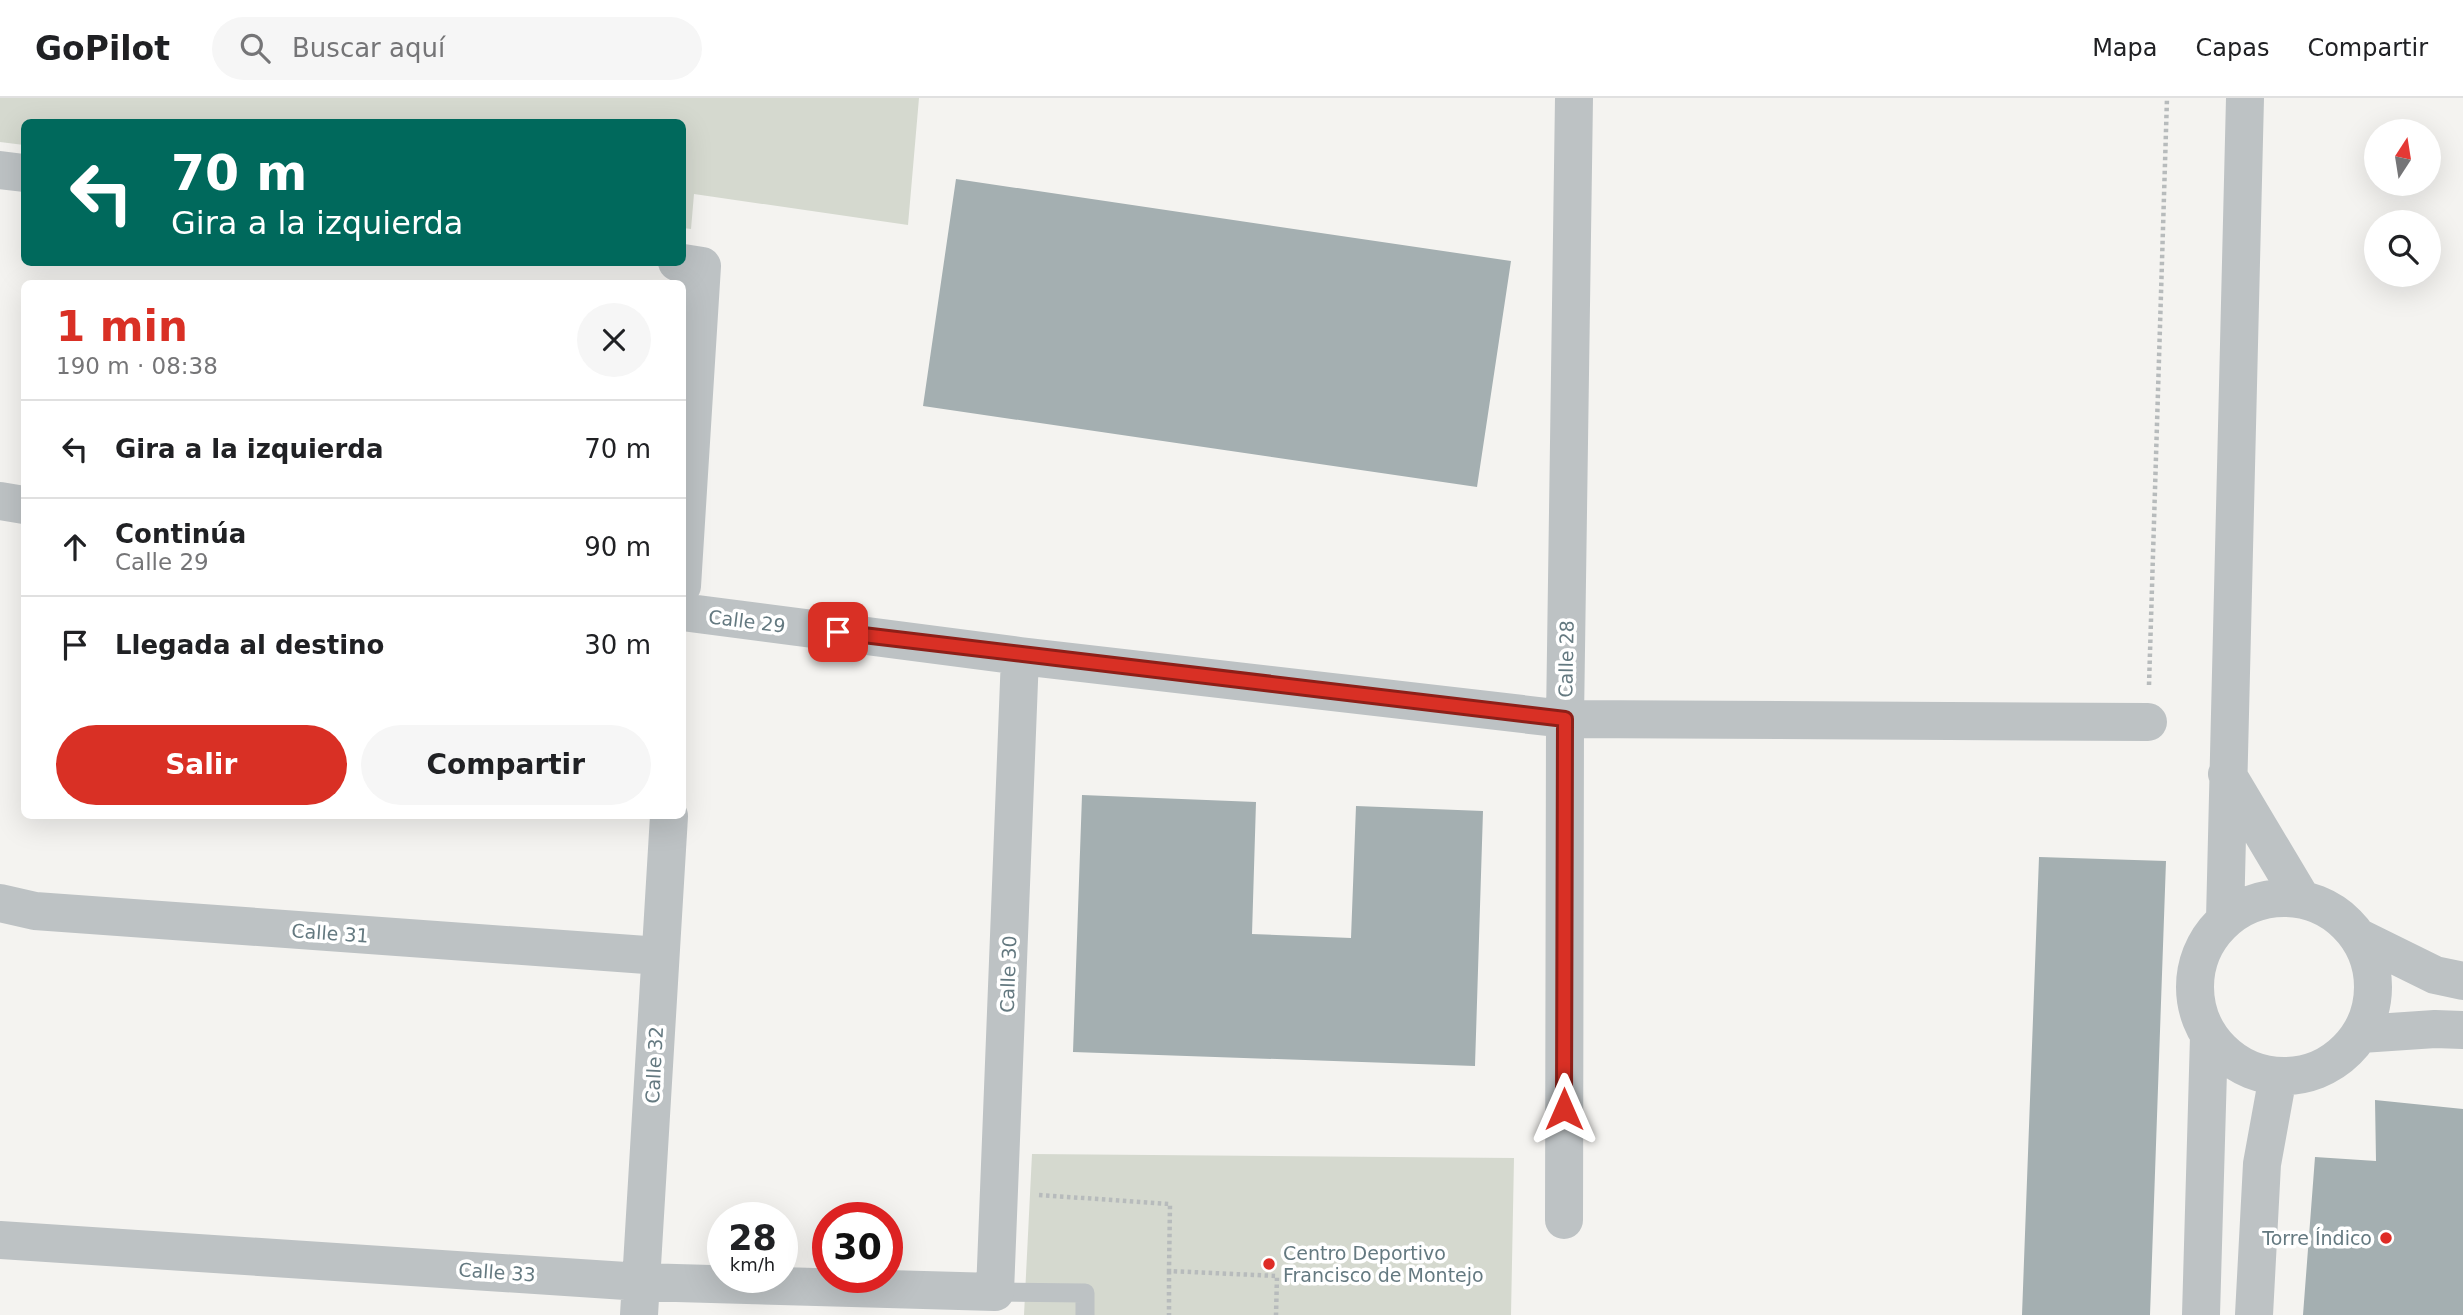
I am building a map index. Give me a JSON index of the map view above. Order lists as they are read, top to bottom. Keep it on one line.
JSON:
{"streets":{"street":["Calle 29","Calle 28","Calle 31","Calle 30","Calle 32","Calle 33"]},"crossings":[["Calle 29","Calle 28"],["Calle 29","Calle 30"],["Calle 31","Calle 32"],["Calle 30","Calle 33"],["Calle 32","Calle 33"]],"places":["Torre Índico","Centro Deportivo Francisco de Montejo"],"north":"top","page":{"header":"GoPilot","search":"Buscar aquí","nav":["Mapa","Capas","Compartir"],"turn":["70 m","Gira a la izquierda"],"heading":["1 min","190 m · 08:38"],"list":[{"name":"Gira a la izquierda","value":"70 m"},{"name":"Continúa","note":"Calle 29","value":"90 m"},{"name":"Llegada al destino","value":"30 m"}],"buttons":["Salir","Compartir"],"speed":"28 km/h","limit":"30"}}
